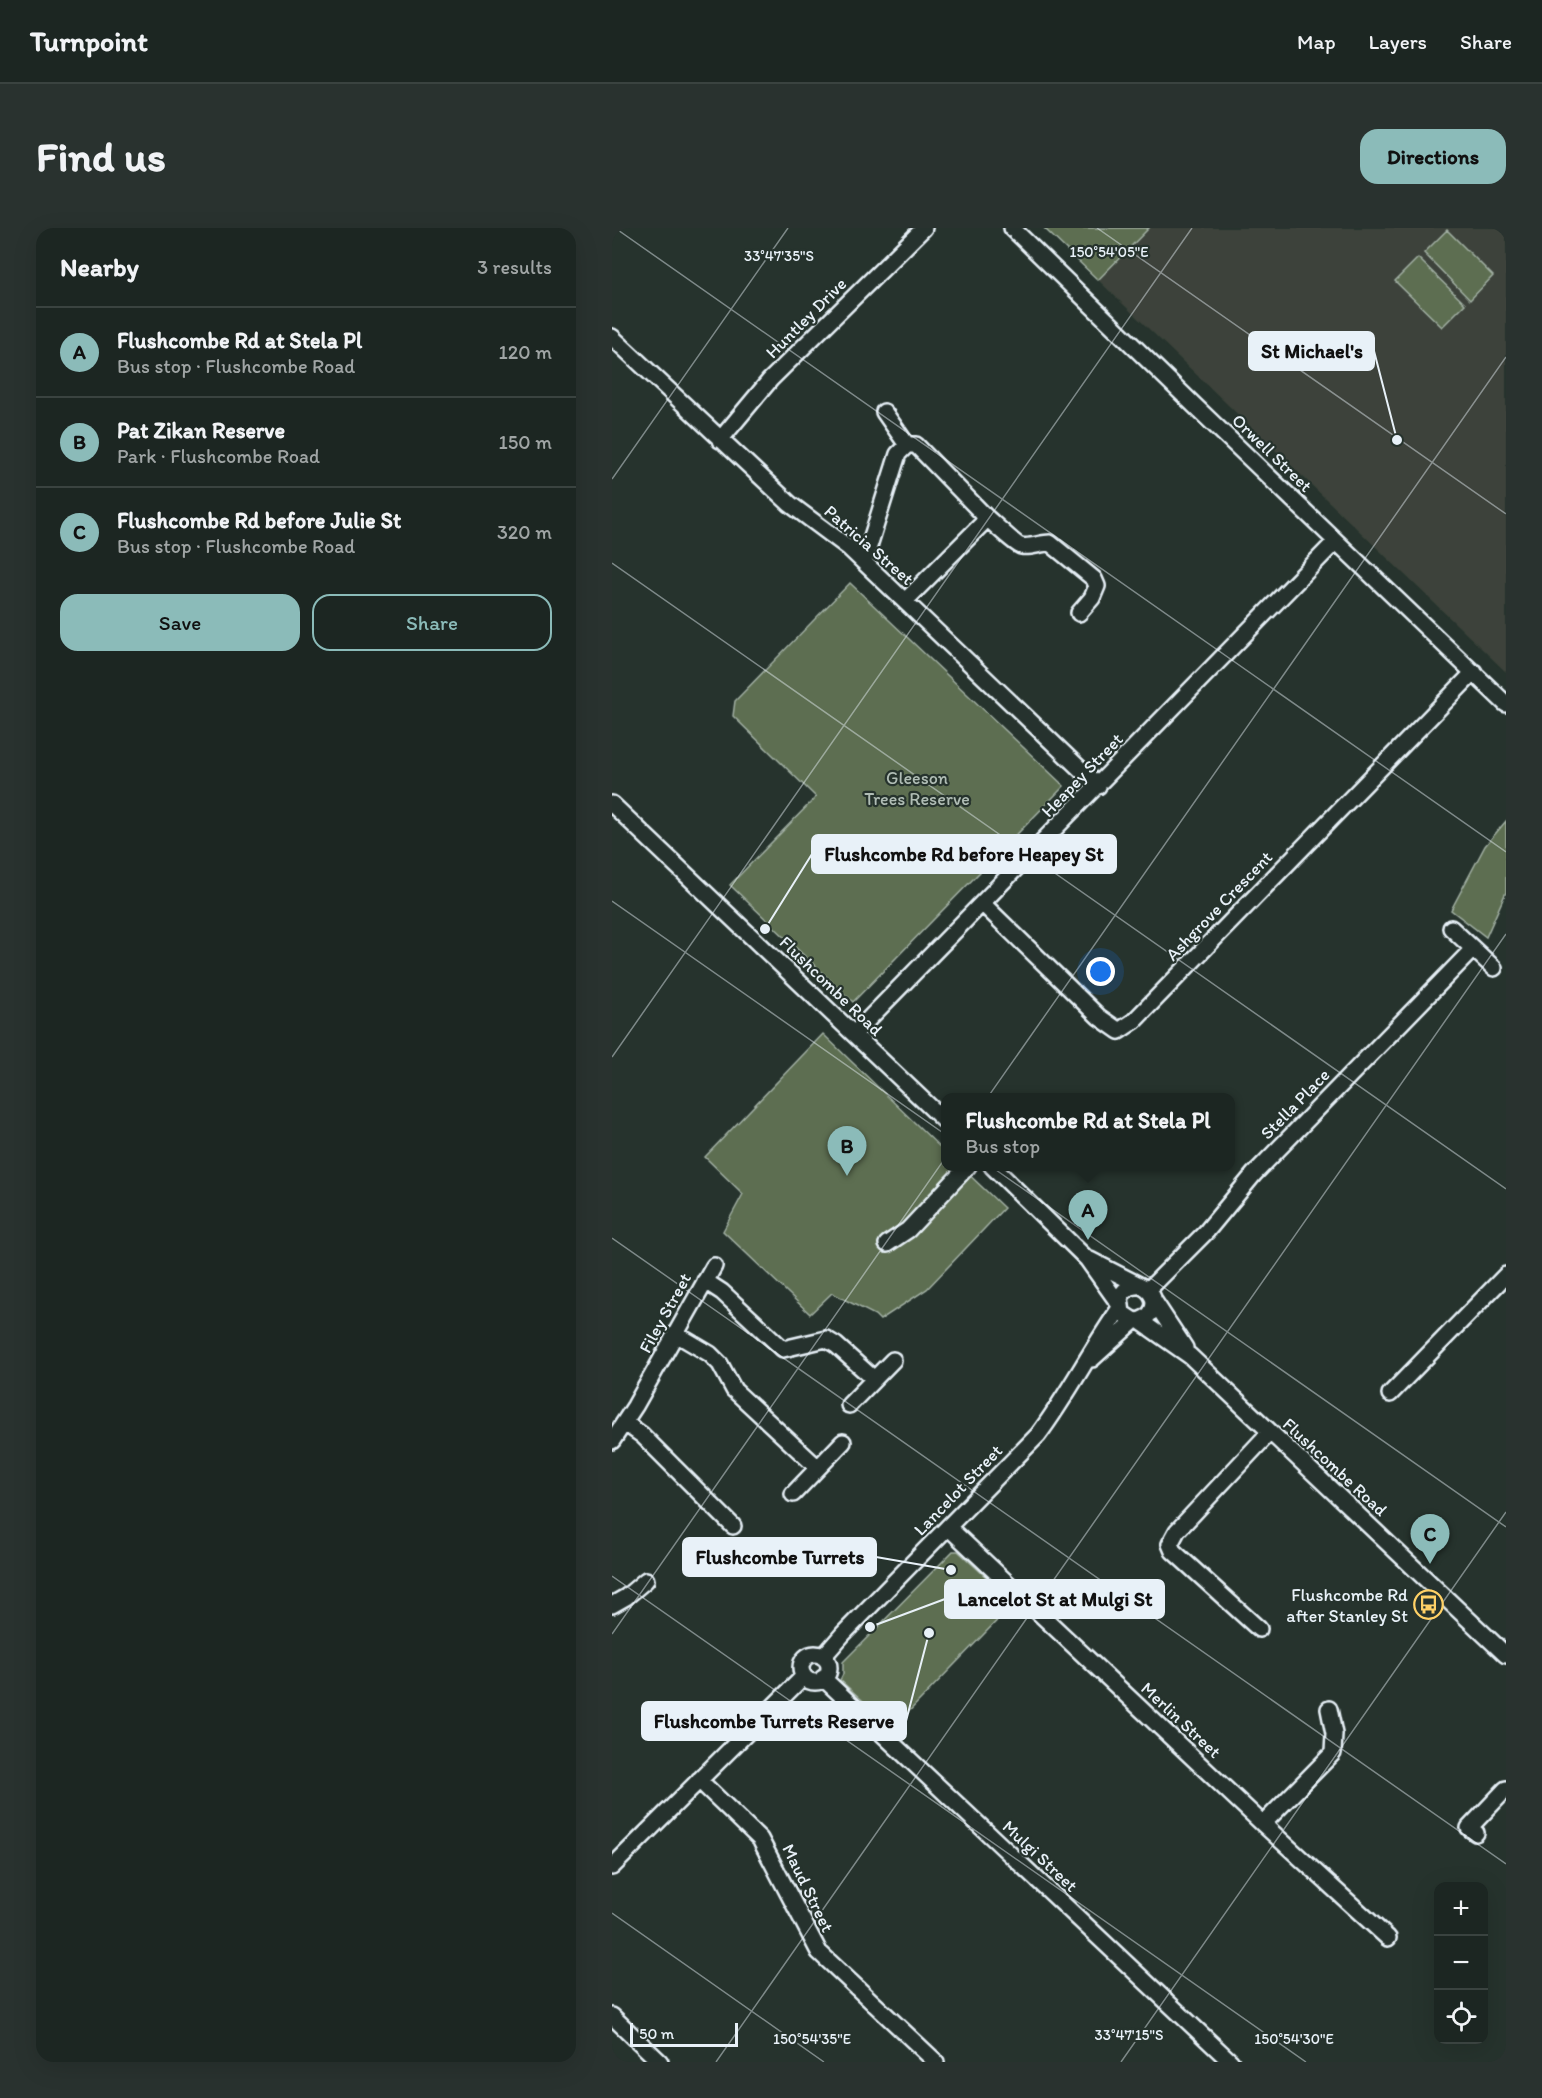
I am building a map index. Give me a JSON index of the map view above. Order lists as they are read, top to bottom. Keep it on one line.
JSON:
{"streets":{"street":["Huntley Drive","Orwell Street","Patricia Street","Heapey Street","Ashgrove Crescent","Flushcombe Road","Stella Place","Filey Street","Lancelot Street","Merlin Street","Mulgi Street","Maud Street"]},"crossings":[["Huntley Drive","Patricia Street"],["Orwell Street","Heapey Street"],["Orwell Street","Ashgrove Crescent"],["Patricia Street","Heapey Street"],["Heapey Street","Ashgrove Crescent"],["Heapey Street","Flushcombe Road"],["Flushcombe Road","Stella Place"],["Flushcombe Road","Lancelot Street"],["Stella Place","Lancelot Street"],["Lancelot Street","Merlin Street"],["Lancelot Street","Mulgi Street"]],"parks":["Gleeson Trees Reserve"],"places":{"other":["St Michael's","Flushcombe Rd before Heapey St","Flushcombe Turrets","Lancelot St at Mulgi St","Flushcombe Turrets Reserve"],"bus stop":["Flushcombe Rd after Stanley St"]},"scale_bar":"50 m","page":{"header":"Turnpoint","nav":["Map","Layers","Share"],"buttons":["Directions",["Save","Share"]],"title":"Find us","heading":["Nearby","3 results"],"list":[{"mark":"A","name":"Flushcombe Rd at Stela Pl","note":"Bus stop · Flushcombe Road","value":"120 m"},{"mark":"B","name":"Pat Zikan Reserve","note":"Park · Flushcombe Road","value":"150 m"},{"mark":"C","name":"Flushcombe Rd before Julie St","note":"Bus stop · Flushcombe Road","value":"320 m"}],"popup":["Flushcombe Rd at Stela Pl","Bus stop"],"pins":["B","A","C"],"map_buttons":["+","−"],"scale":"50 m"},"coordinates":["150°54'05\"E","33°47'35\"S","33°47'15\"S","150°54'35\"E","150°54'30\"E"]}
